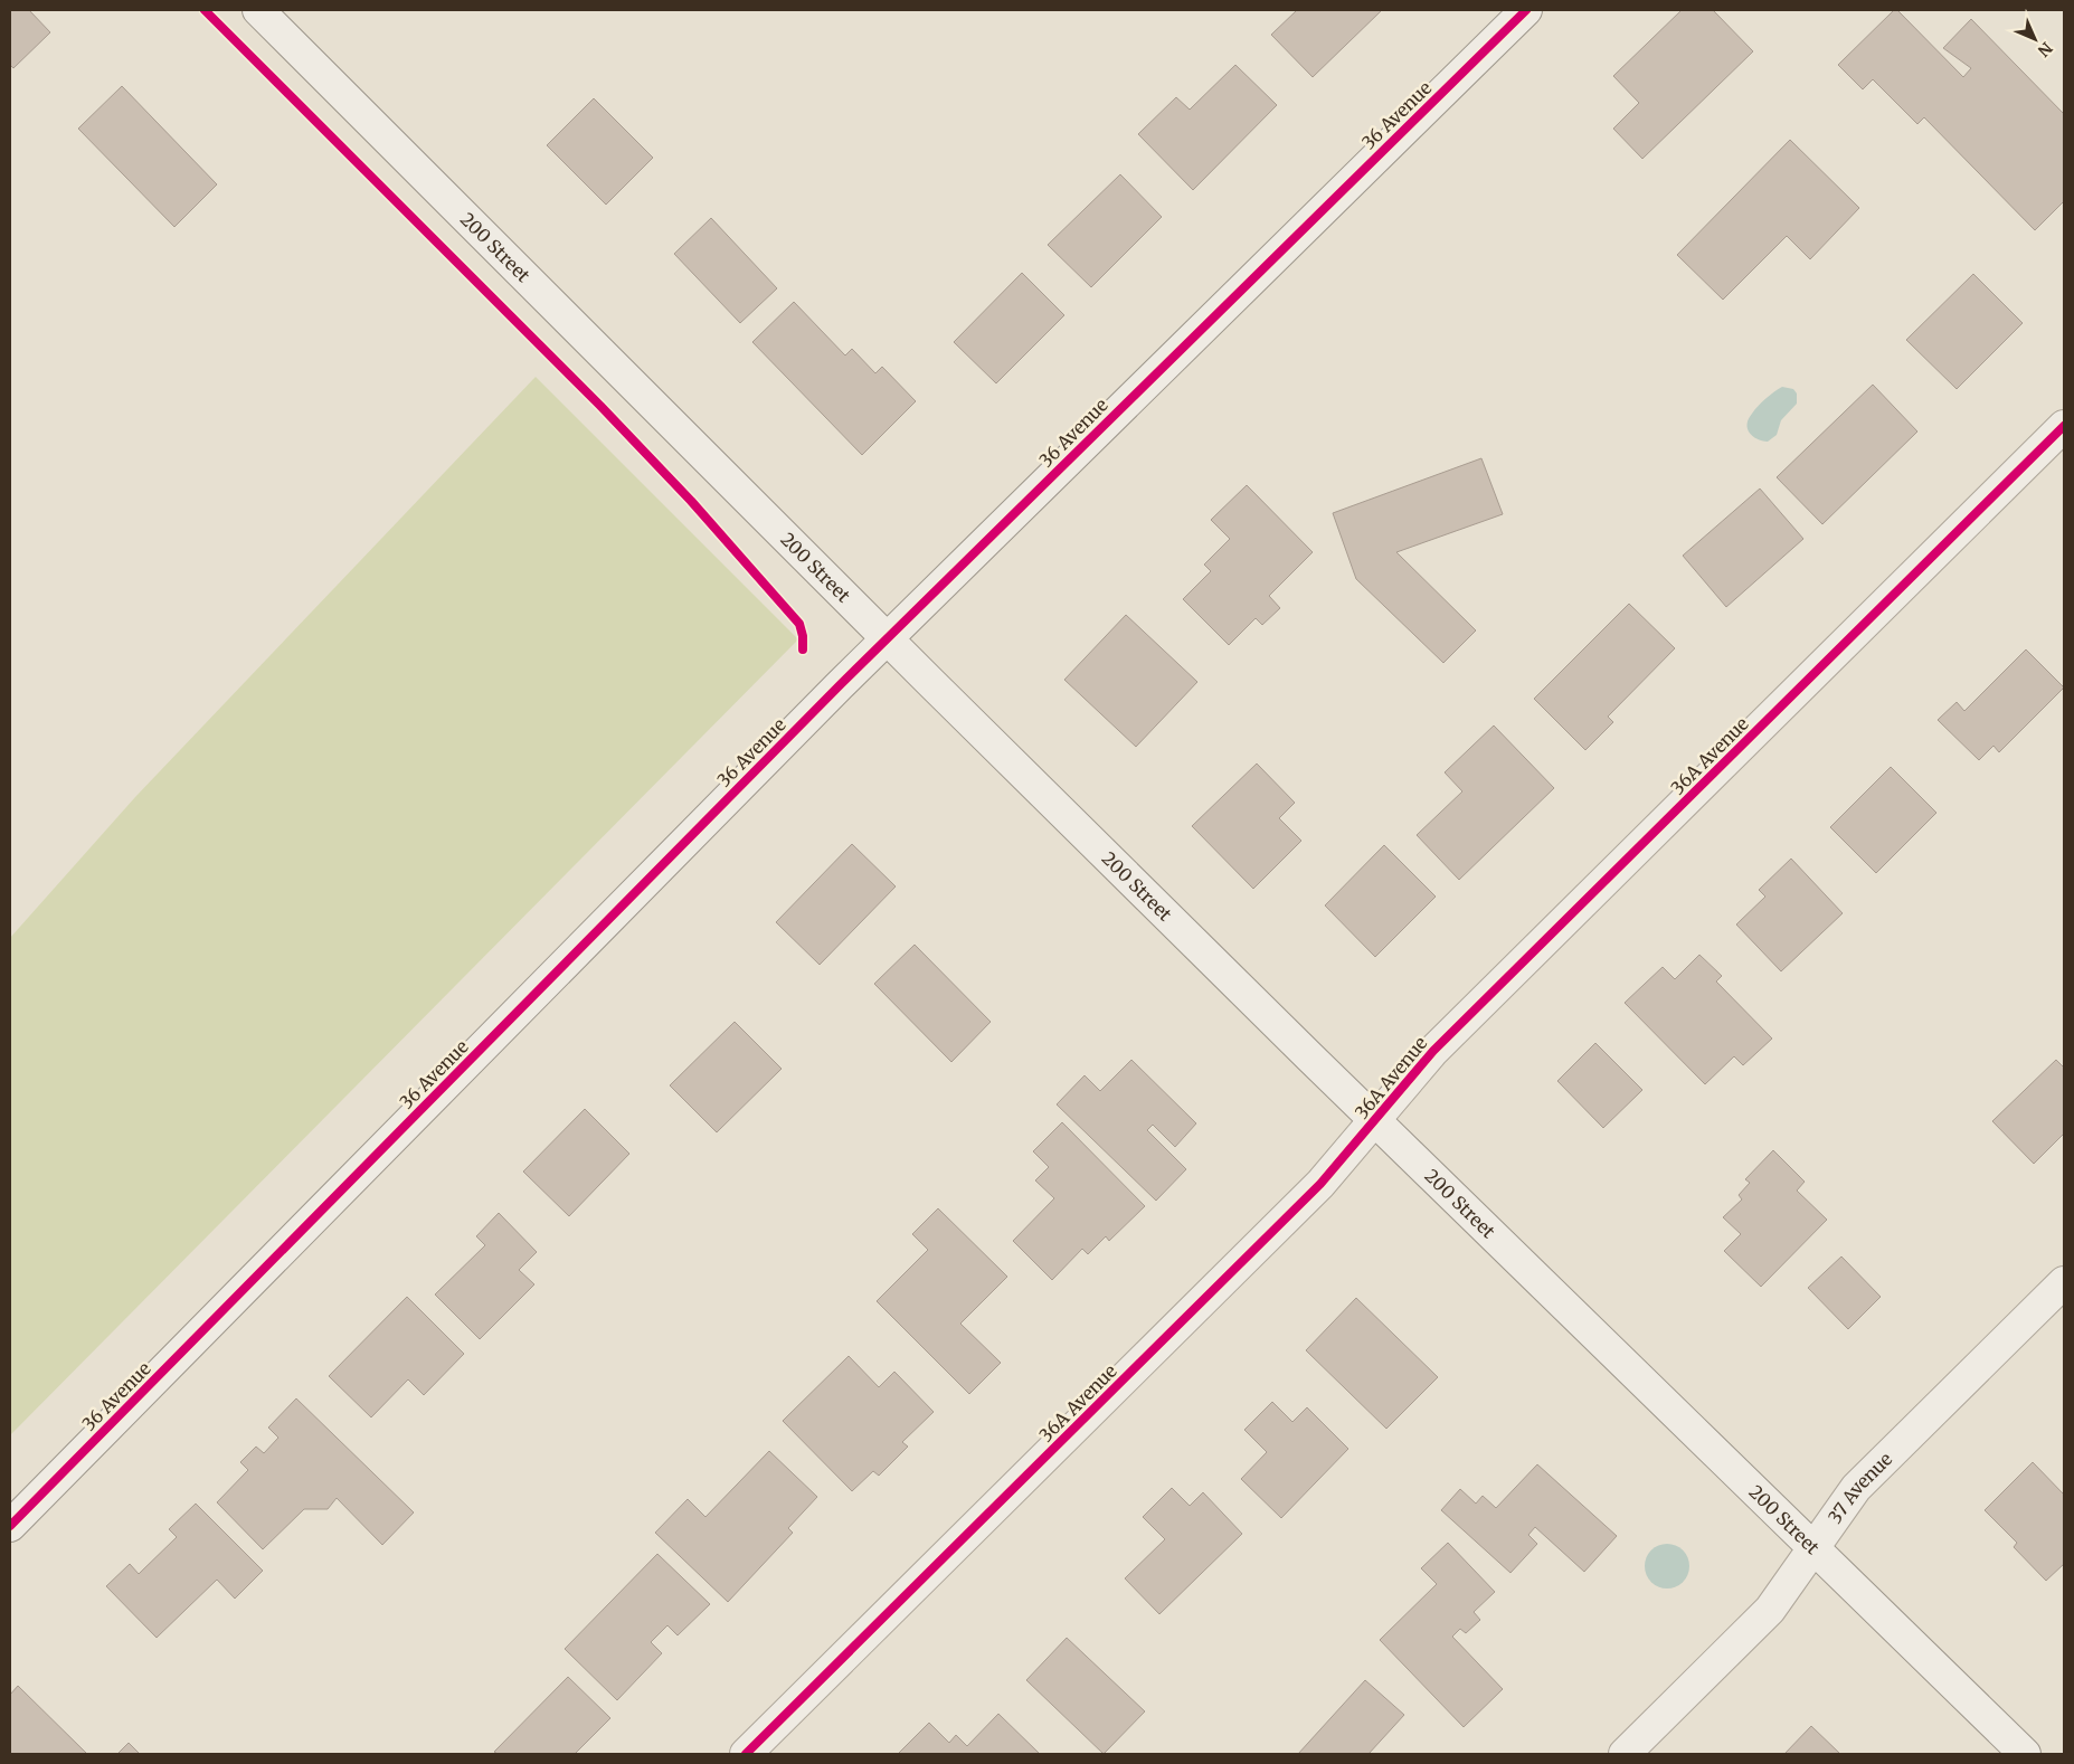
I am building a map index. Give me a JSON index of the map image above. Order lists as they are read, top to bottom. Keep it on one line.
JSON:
{"streets":{"main road":["36 Avenue","200 Street","36A Avenue","37 Avenue"]},"crossings":[["36 Avenue","200 Street"],["200 Street","36A Avenue"],["200 Street","37 Avenue"]],"north":"bottom right"}
